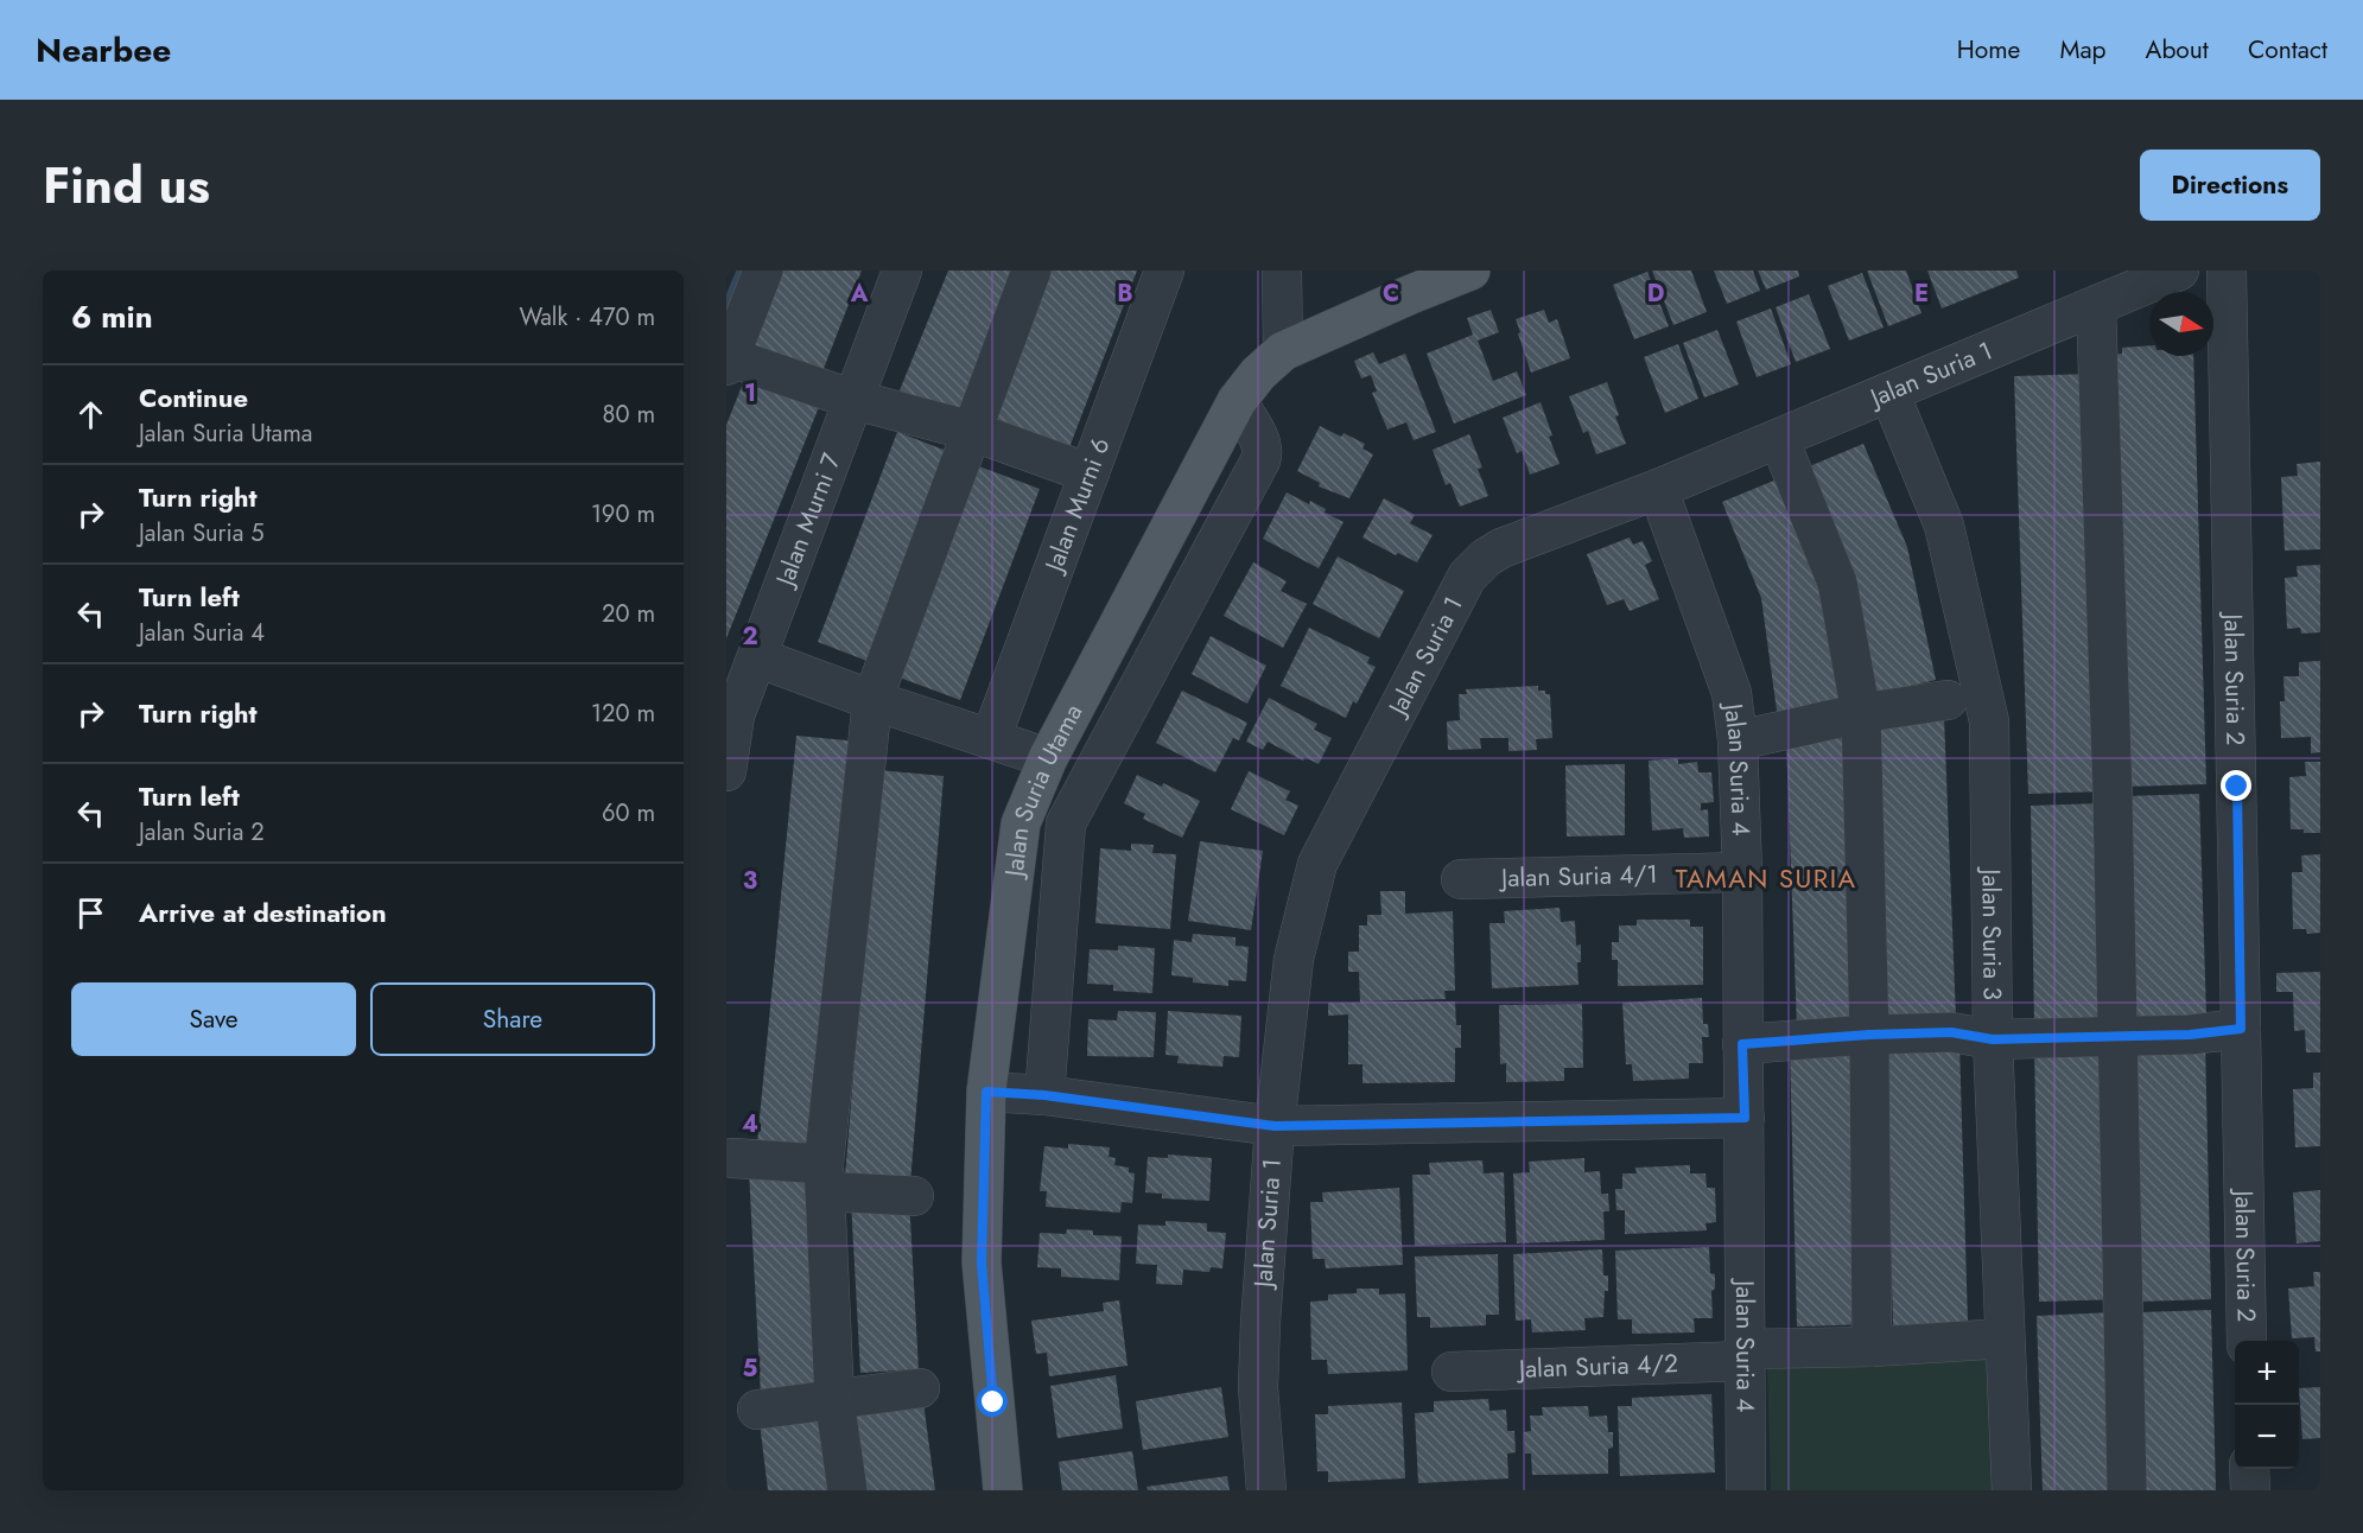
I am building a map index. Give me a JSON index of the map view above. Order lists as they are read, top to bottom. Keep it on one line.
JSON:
{"streets":{"main road":["Jalan Suria Utama"],"street":["Jalan Suria 1","Jalan Murni 6","Jalan Murni 7","Jalan Suria 2","Jalan Suria 4","Jalan Suria 4/1","Jalan Suria 3","Jalan Suria 4/2"]},"crossings":[["Jalan Suria 1","Jalan Suria 4"],["Jalan Suria 1","Jalan Suria 3"],["Jalan Suria 4","Jalan Suria 4/1"],["Jalan Suria 4","Jalan Suria 4/2"],["Jalan Suria 3","Jalan Suria 4/2"]],"districts":["TAMAN SURIA"],"north":"right","page":{"header":"Nearbee","nav":["Home","Map","About","Contact"],"title":"Find us","buttons":["Directions",["Save","Share"]],"heading":["6 min","Walk · 470 m"],"list":[["Continue","Jalan Suria Utama","80 m"],["Turn right","Jalan Suria 5","190 m"],["Turn left","Jalan Suria 4","20 m"],["Turn right","120 m"],["Turn left","Jalan Suria 2","60 m"],"Arrive at destination"],"map_buttons":["+","−"]},"grid":{"columns":["A","B","C","D","E"],"rows":["1","2","3","4","5"]}}
